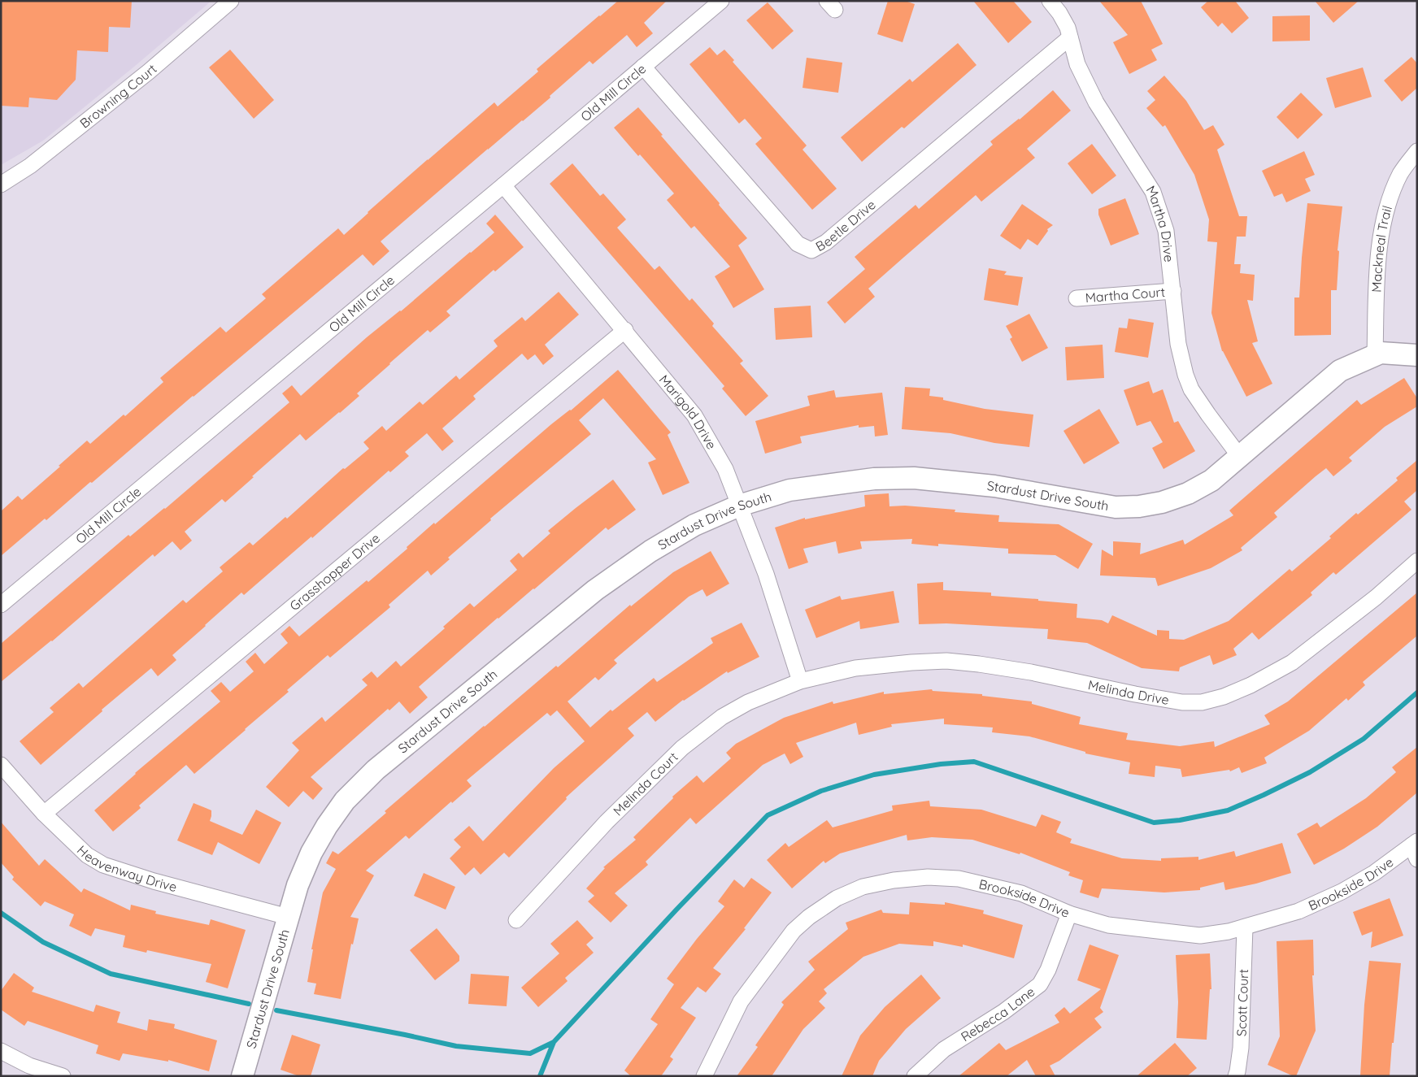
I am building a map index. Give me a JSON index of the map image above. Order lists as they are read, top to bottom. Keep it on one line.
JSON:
{"streets":{"street":["Old Mill Circle","Browning Court","Beetle Drive","Martha Drive","Mackneal Trail","Martha Court","Marigold Drive","Stardust Drive South","Grasshopper Drive","Melinda Drive","Melinda Court","Heavenway Drive","Brookside Drive","Scott Court","Rebecca Lane"]},"crossings":[["Old Mill Circle","Beetle Drive"],["Old Mill Circle","Marigold Drive"],["Beetle Drive","Martha Drive"],["Martha Drive","Martha Court"],["Martha Drive","Stardust Drive South"],["Mackneal Trail","Stardust Drive South"],["Marigold Drive","Stardust Drive South"],["Marigold Drive","Grasshopper Drive"],["Marigold Drive","Melinda Drive"],["Marigold Drive","Melinda Court"],["Stardust Drive South","Heavenway Drive"],["Grasshopper Drive","Heavenway Drive"],["Melinda Drive","Melinda Court"],["Brookside Drive","Scott Court"],["Brookside Drive","Rebecca Lane"]]}
